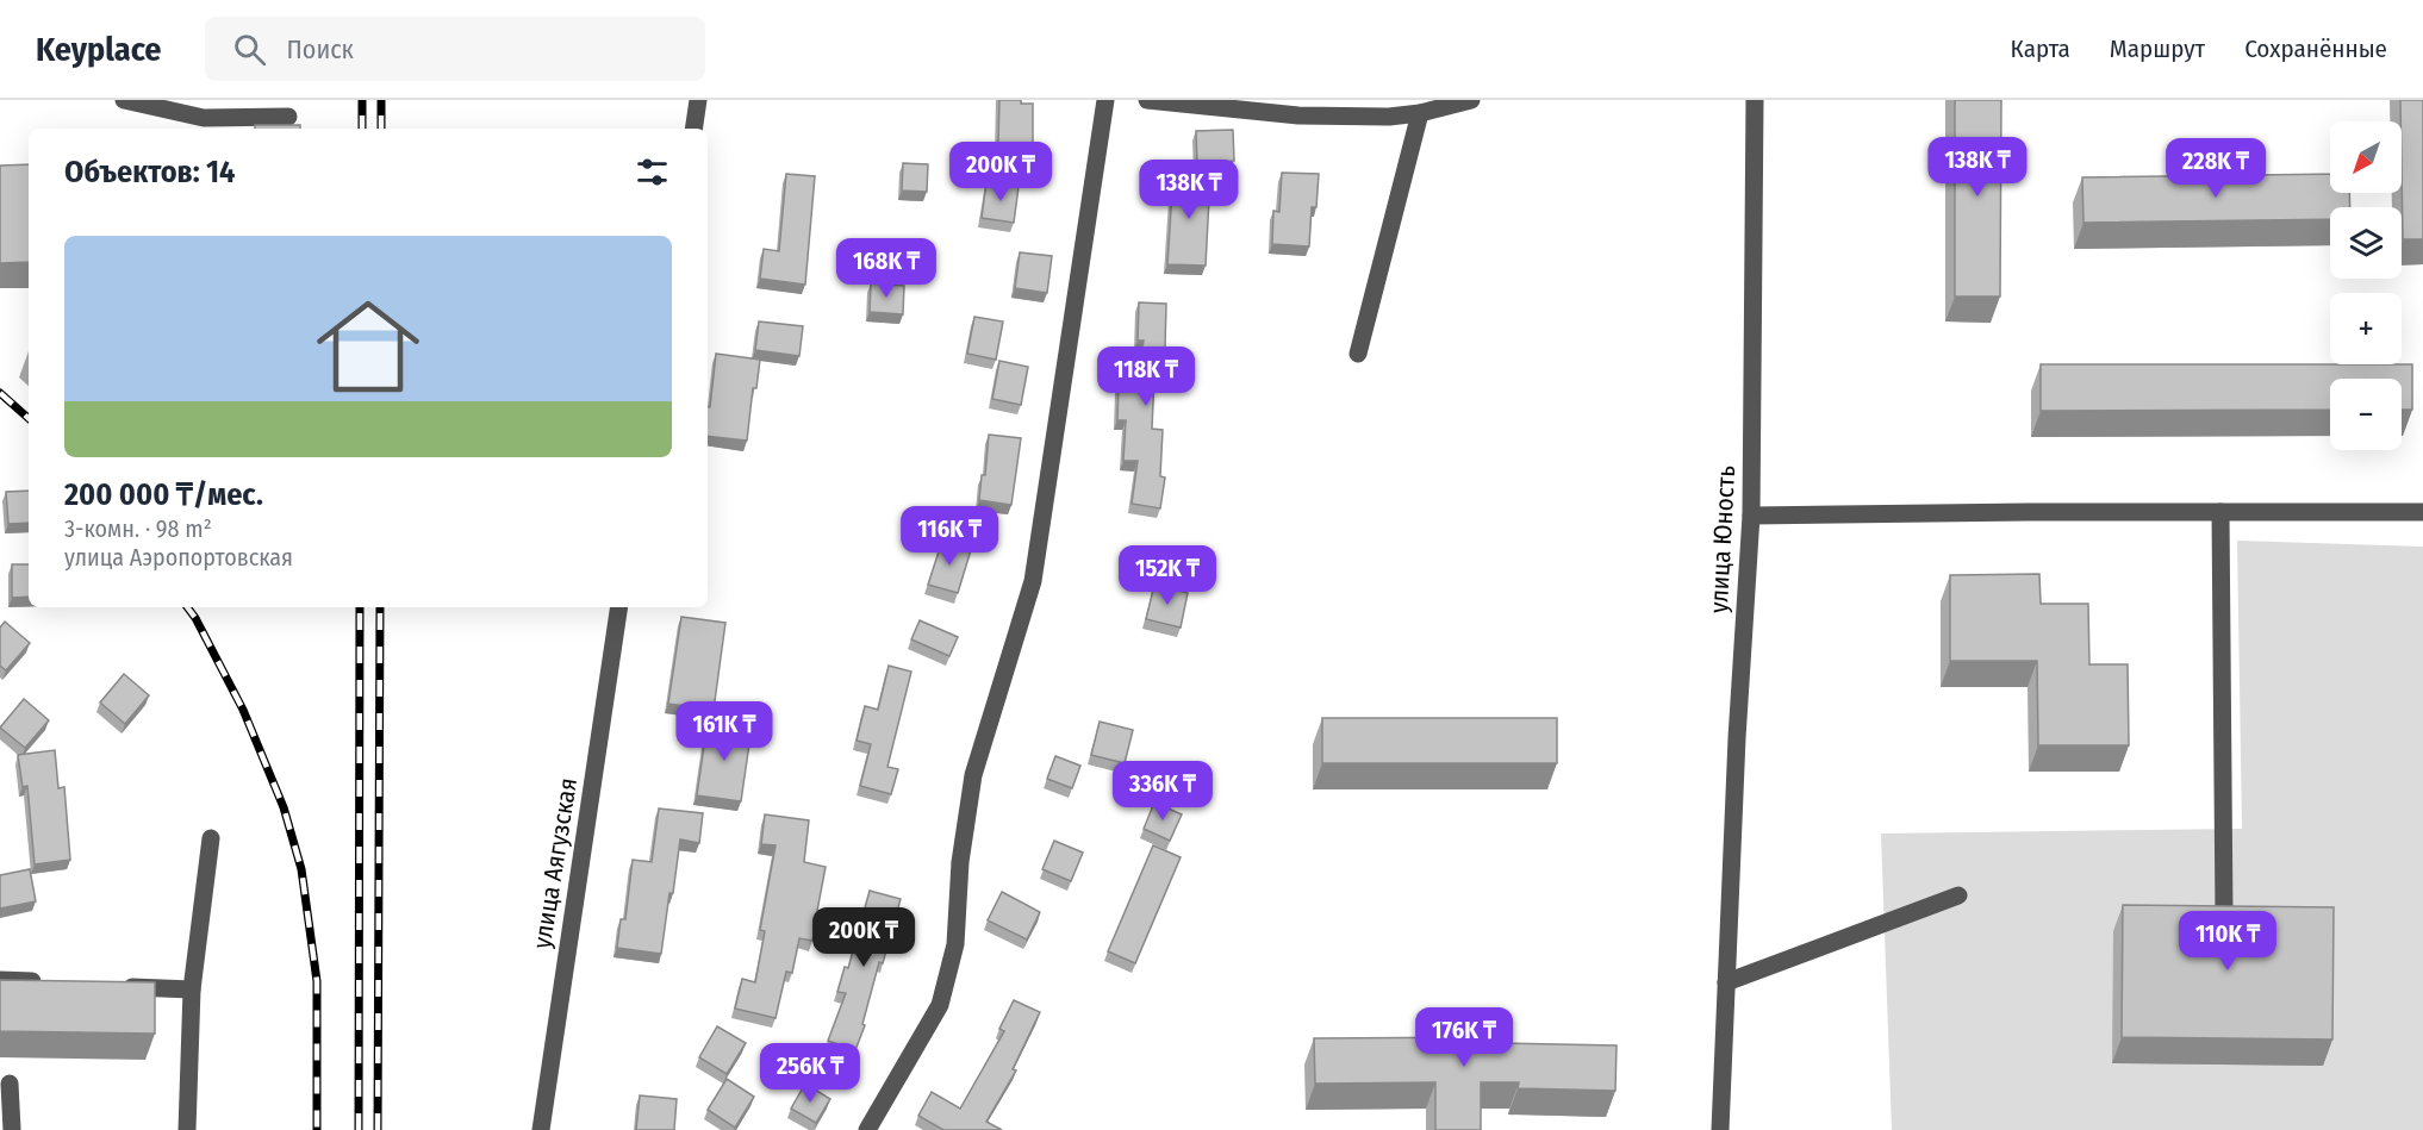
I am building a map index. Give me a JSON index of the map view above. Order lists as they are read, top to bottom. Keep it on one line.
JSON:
{"streets":{"street":["улица Юность","улица Аягузская"]},"north":"bottom left","page":{"header":"Keyplace","search":"Поиск","nav":["Карта","Маршрут","Сохранённые"],"map_buttons":["+","−"],"heading":"Объектов: 14","price":["138K ₸","228K ₸","200K ₸","138K ₸","168K ₸","118K ₸","116K ₸","152K ₸","161K ₸","336K ₸","200K ₸","110K ₸","176K ₸","256K ₸"],"list":[{"name":"200 000 ₸/мес.","note":"3-комн. · 98 m² · улица Аэропортовская"}]}}
